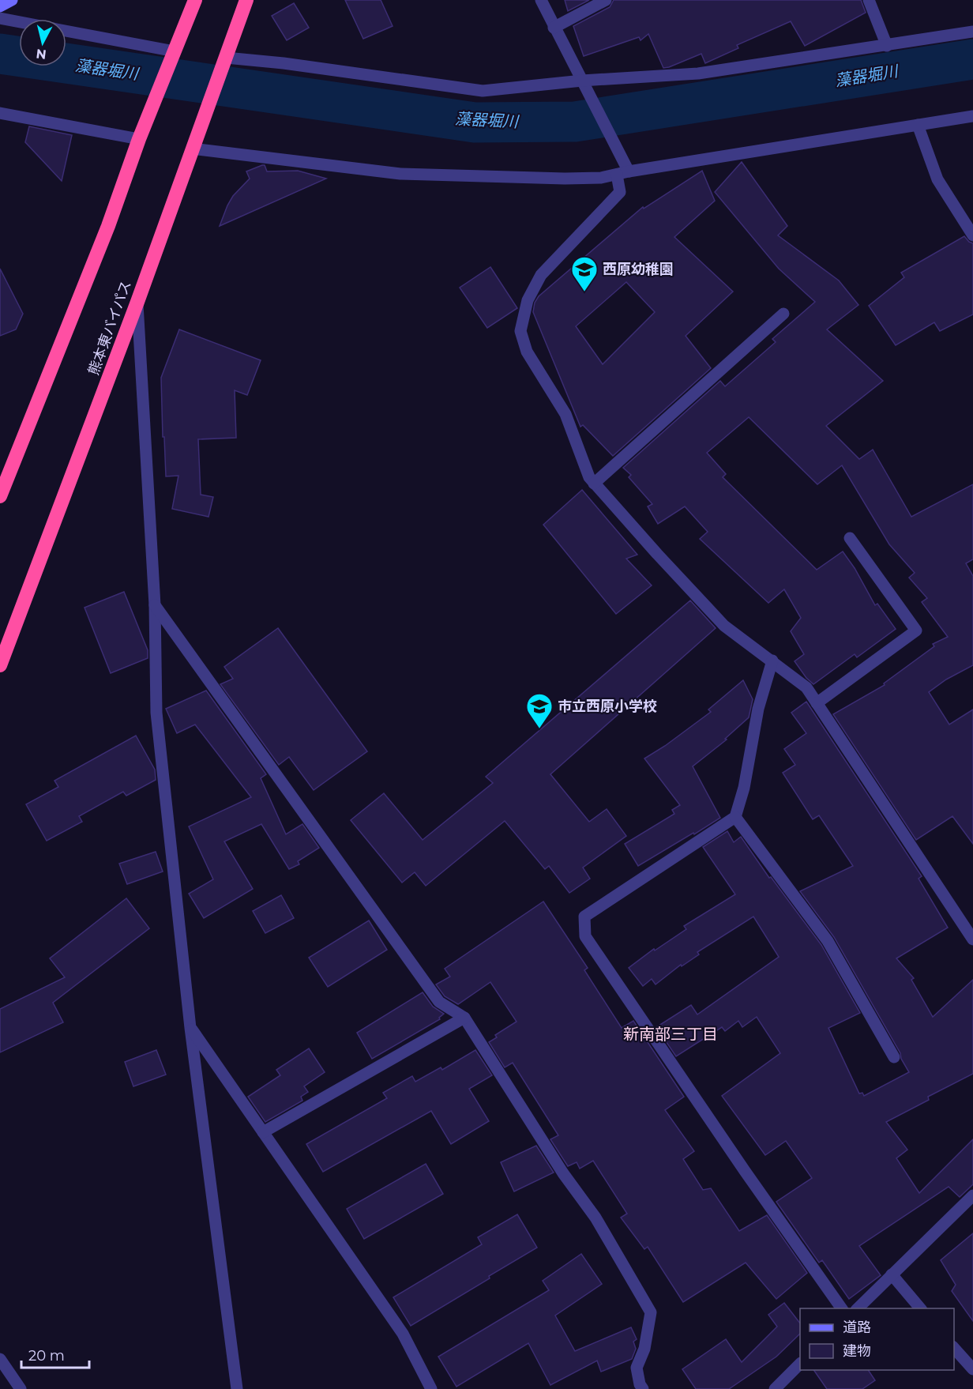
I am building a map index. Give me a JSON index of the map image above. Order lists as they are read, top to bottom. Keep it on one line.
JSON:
{"streets":{"highway":["熊本東バイパス"]},"districts":["新南部三丁目"],"water":["藻器堀川"],"places":{"school or university":["西原幼稚園","市立西原小学校"]},"legend":["道路","建物"],"scale_bar":"20 m","north":"bottom"}
